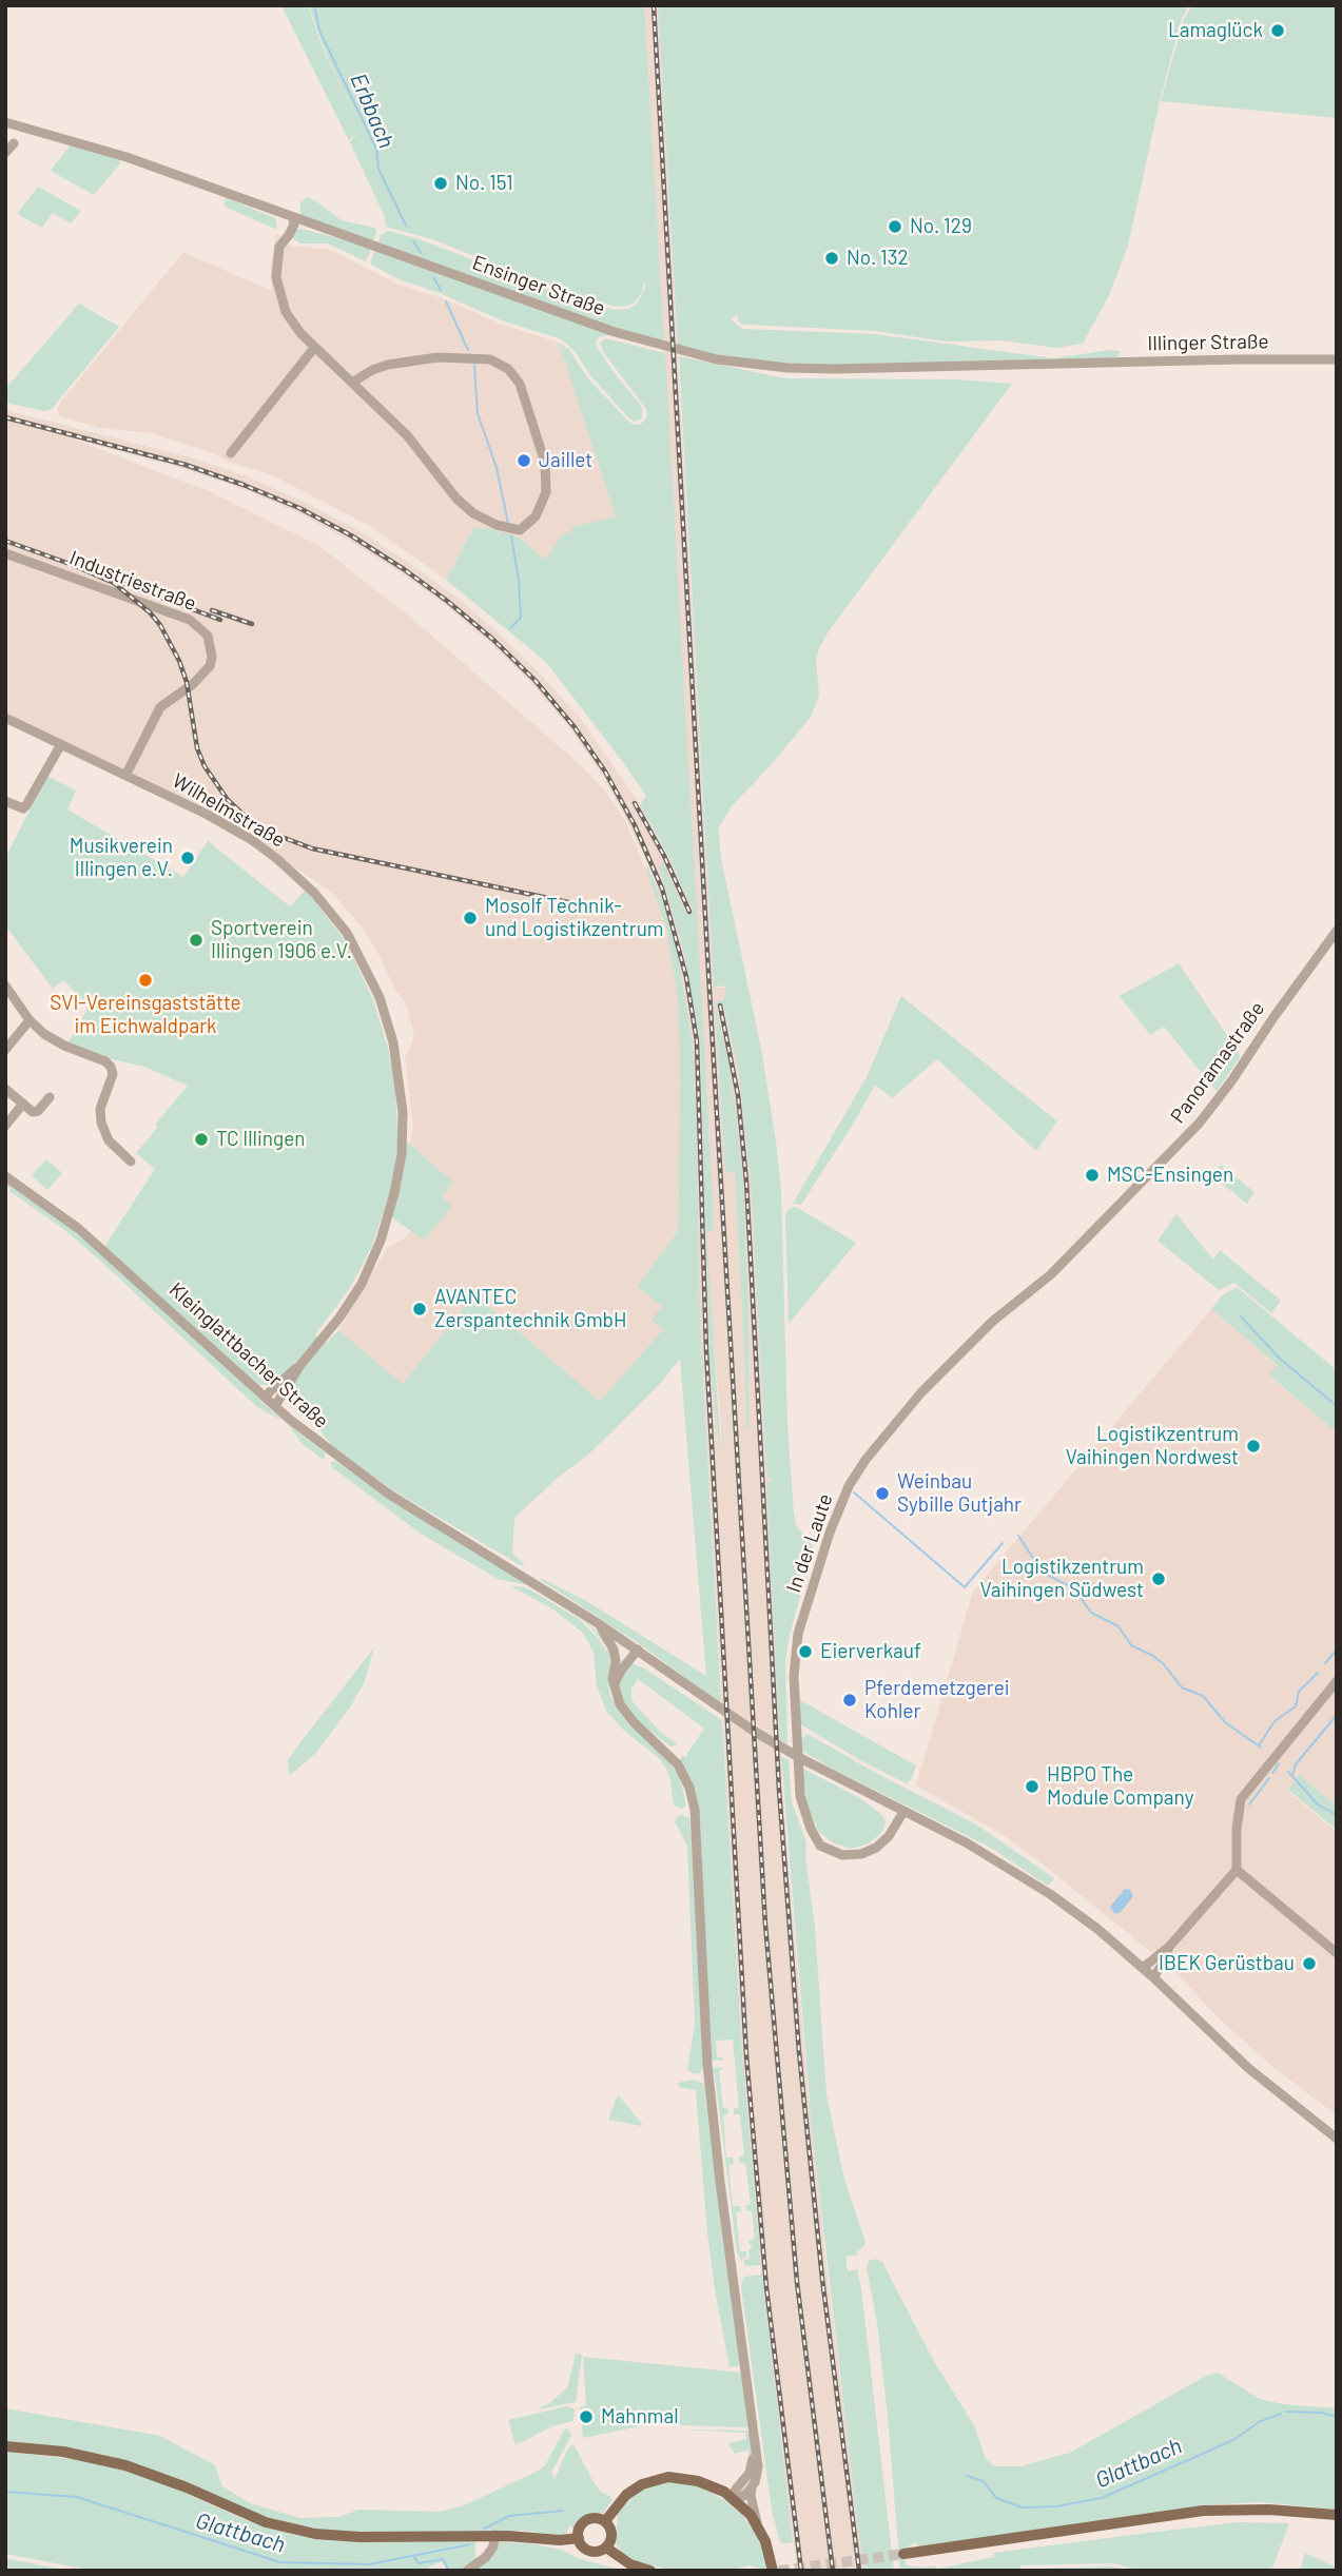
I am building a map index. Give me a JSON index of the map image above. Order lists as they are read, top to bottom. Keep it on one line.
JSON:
{"streets":{"street":["Ensinger Straße","Illinger Straße","Industriestraße","Wilhelmstraße","Panoramastraße","Kleinglattbacher Straße","In der Laute"]},"crossings":[["Ensinger Straße","Illinger Straße"],["Industriestraße","Wilhelmstraße"],["Wilhelmstraße","Kleinglattbacher Straße"],["Panoramastraße","In der Laute"],["Kleinglattbacher Straße","In der Laute"]],"water":["Erbbach","Glattbach"],"places":["Lamaglück","No. 151","No. 129","No. 132","Jaillet","Musikverein Illingen e.V.","Mosolf Technik- und Logistikzentrum","Sportverein Illingen 1906 e.V.","SVI-Vereinsgaststätte im Eichwaldpark","TC Illingen","MSC-Ensingen","AVANTEC Zerspantechnik GmbH","Logistikzentrum Vaihingen Nordwest","Weinbau Sybille Gutjahr","Logistikzentrum Vaihingen Südwest","Eierverkauf","Pferdemetzgerei Kohler","HBPO The Module Company","IBEK Gerüstbau","Mahnmal"]}
